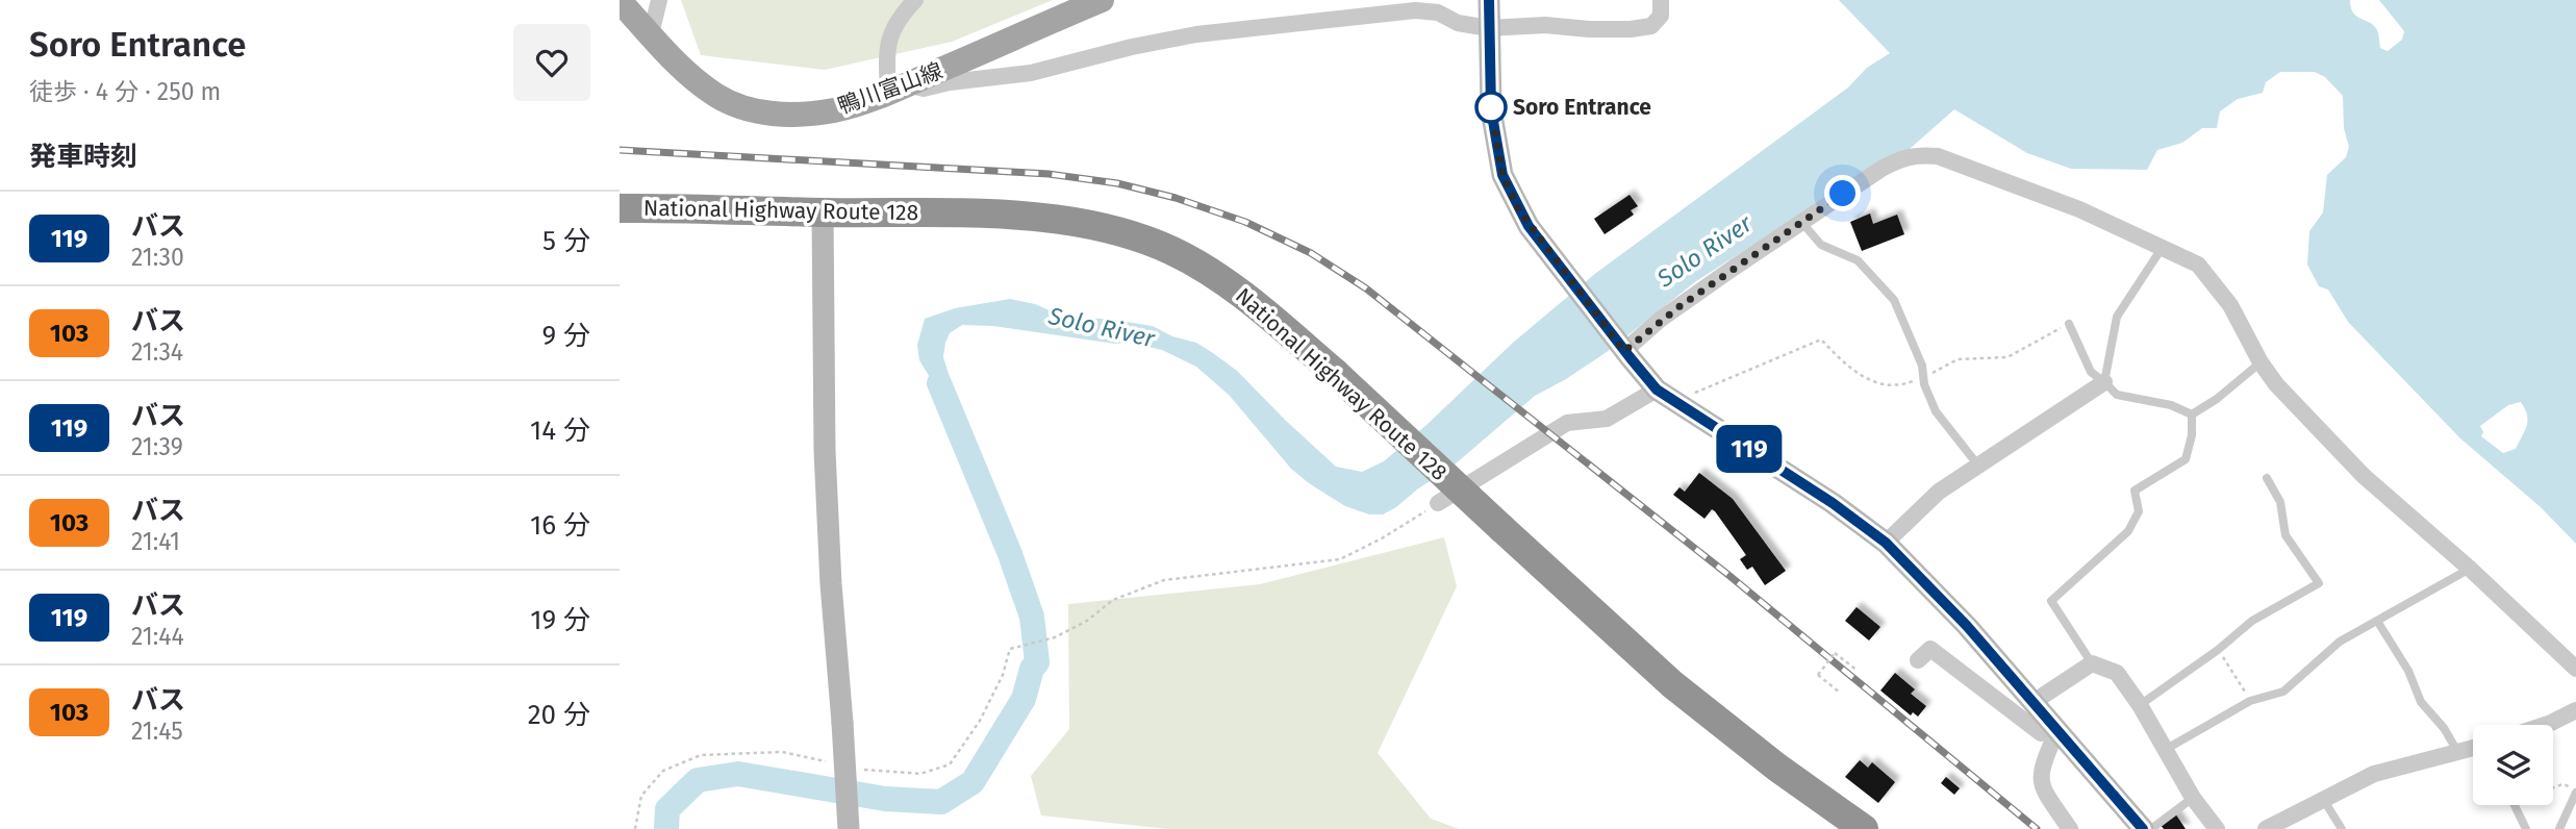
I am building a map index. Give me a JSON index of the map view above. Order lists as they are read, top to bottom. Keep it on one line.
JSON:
{"streets":{"highway":["National Highway Route 128"],"main road":["鴨川富山線"]},"water":["Solo River"],"places":["Soro Entrance"],"lines":["bus line 119"],"page":{"heading":[["Soro Entrance","徒歩 · 4 分 · 250 m"],"発車時刻"],"on_map":"119","list":[{"mark":"119","name":"バス","note":"21:30","value":"5 分"},{"mark":"103","name":"バス","note":"21:34","value":"9 分"},{"mark":"119","name":"バス","note":"21:39","value":"14 分"},{"mark":"103","name":"バス","note":"21:41","value":"16 分"},{"mark":"119","name":"バス","note":"21:44","value":"19 分"},{"mark":"103","name":"バス","note":"21:45","value":"20 分"}]}}
